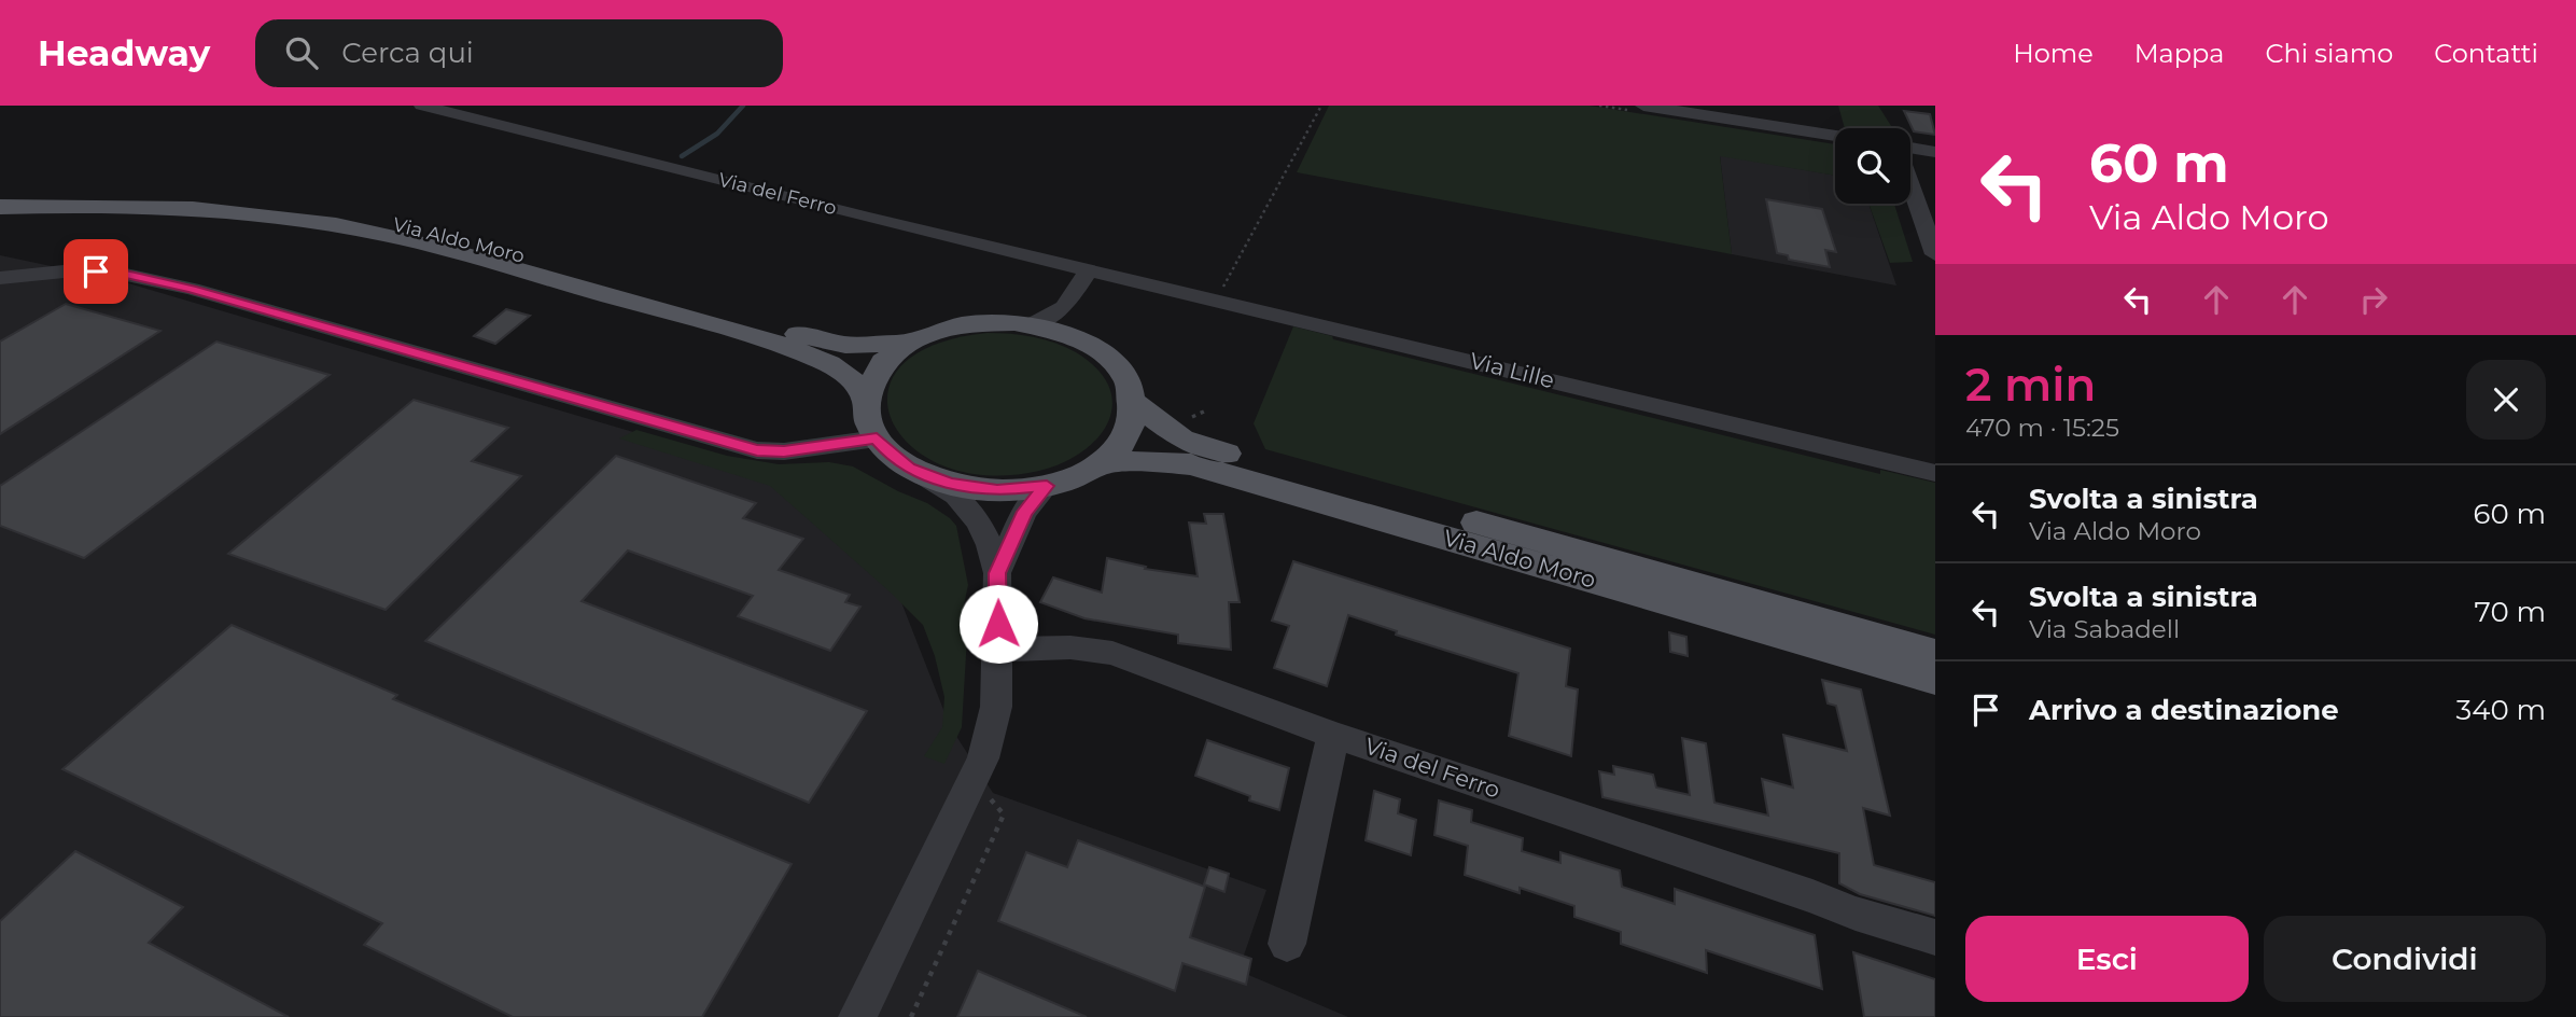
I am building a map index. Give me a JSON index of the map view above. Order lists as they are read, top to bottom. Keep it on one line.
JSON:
{"streets":{"main road":["Via Aldo Moro"],"street":["Via del Ferro","Via Lille"]},"crossings":[["Via del Ferro","Via Lille"]],"page":{"header":"Headway","search":"Cerca qui","nav":["Home","Mappa","Chi siamo","Contatti"],"turn":["60 m","Via Aldo Moro"],"heading":["2 min","470 m · 15:25"],"list":[{"name":"Svolta a sinistra","note":"Via Aldo Moro","value":"60 m"},{"name":"Svolta a sinistra","note":"Via Sabadell","value":"70 m"},{"name":"Arrivo a destinazione","value":"340 m"}],"buttons":["Esci","Condividi"]}}
